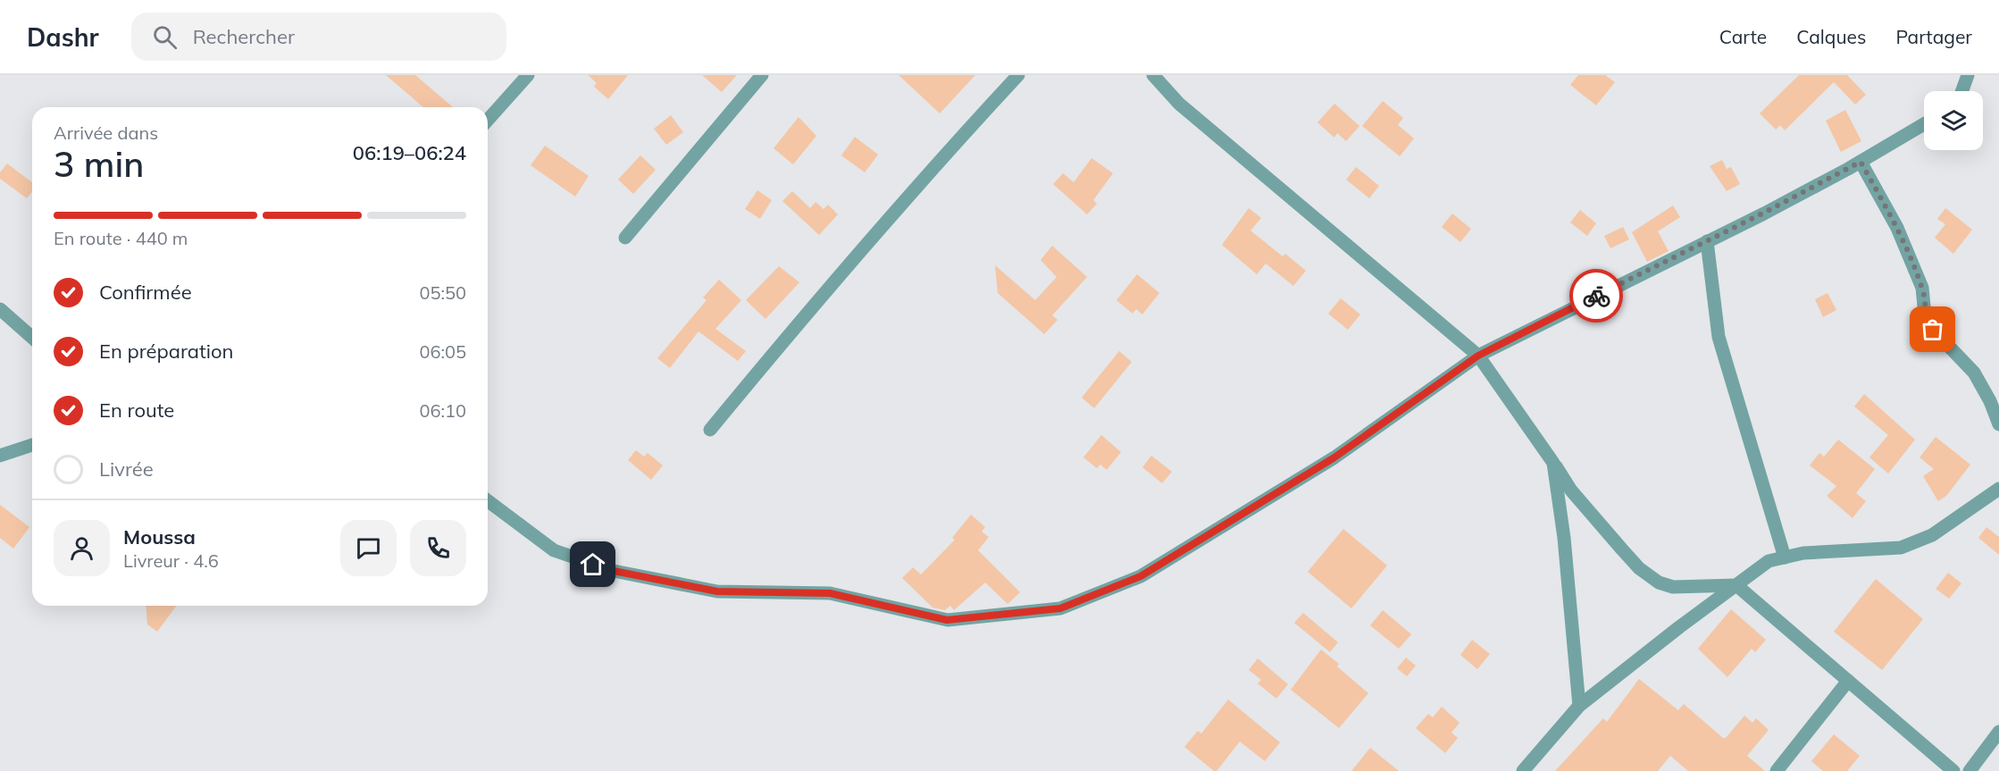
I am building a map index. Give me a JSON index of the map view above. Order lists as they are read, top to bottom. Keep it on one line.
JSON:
{"page":{"header":"Dashr","search":"Rechercher","nav":["Carte","Calques","Partager"],"heading":["3 min","Arrivée dans","06:19–06:24"],"panel":["Moussa","Livreur · 4.6"],"bar":"En route · 440 m","list":[["Confirmée","05:50"],["En préparation","06:05"],["En route","06:10"],"Livrée"]}}
